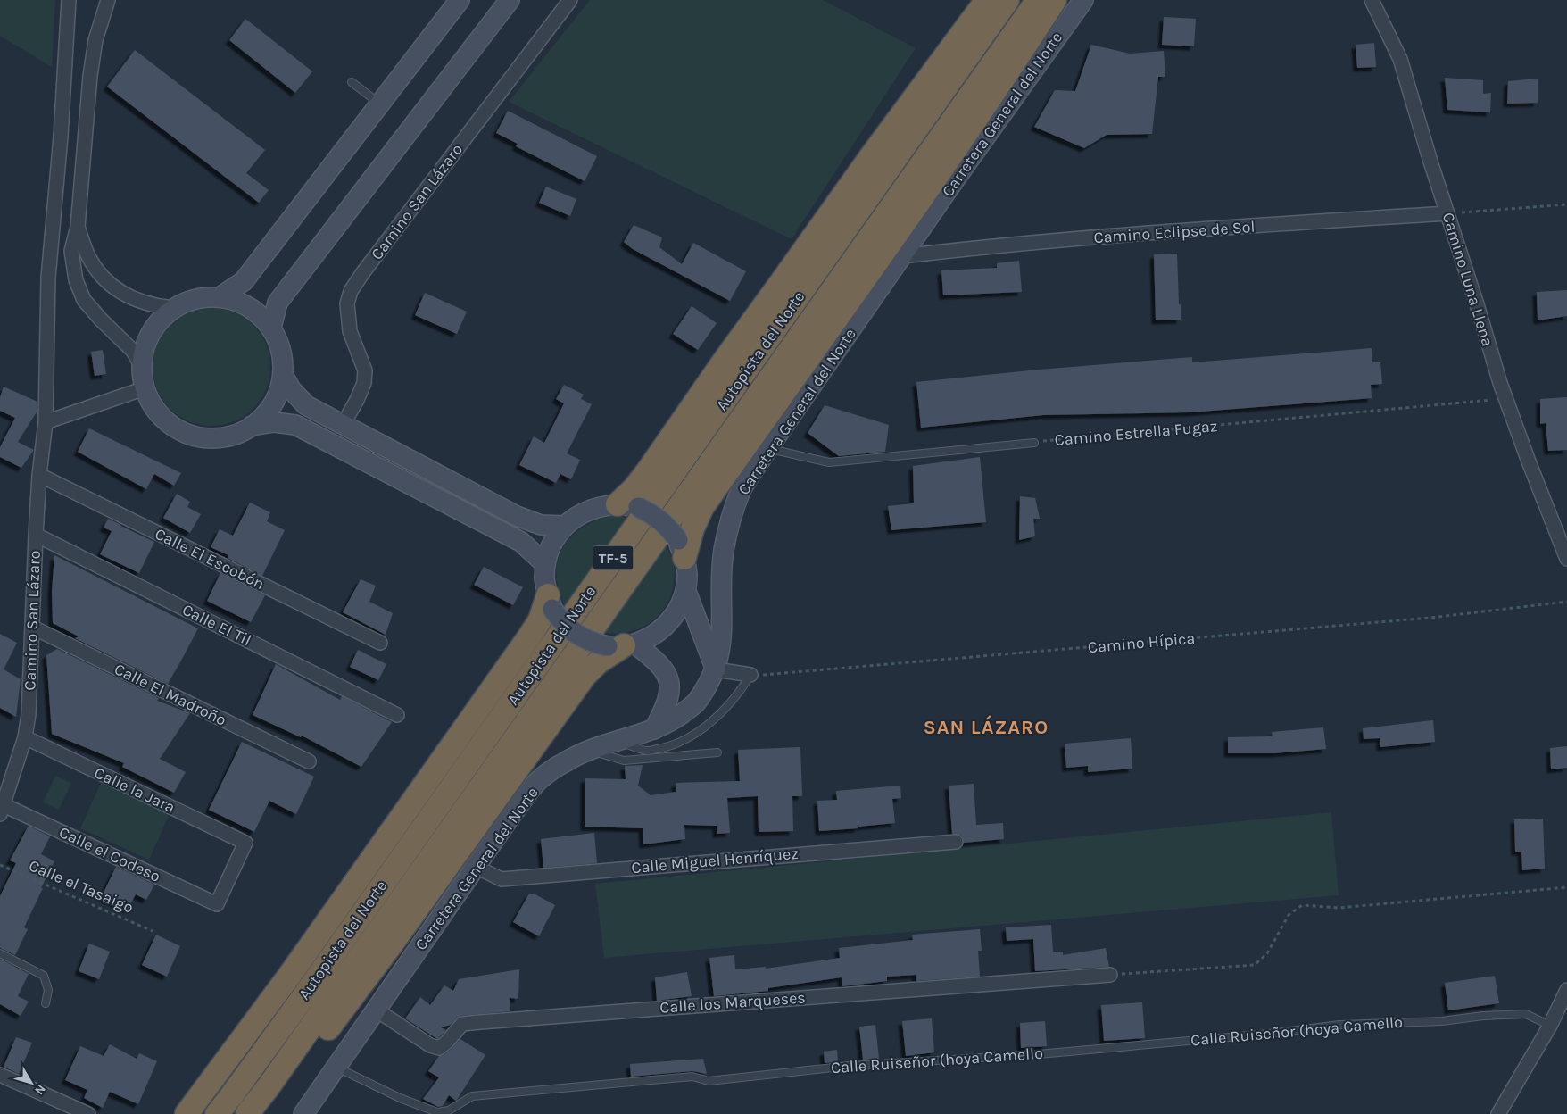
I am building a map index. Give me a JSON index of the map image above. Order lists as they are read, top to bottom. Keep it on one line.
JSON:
{"streets":{"highway":["Autopista del Norte","TF-5"],"main road":["Carretera General del Norte"],"street":["Camino San Lázaro","Camino Eclipse de Sol","Camino Luna Llena","Calle El Escobón","Calle El Til","Calle El Madroño","Calle la Jara","Calle el Codeso","Calle Miguel Henríquez","Calle los Marqueses"],"lane":["Camino Estrella Fugaz","Calle Ruiseñor (hoya Camello"],"path":["Camino Hípica","Calle el Tasaigo"]},"crossings":[["Carretera General del Norte","Camino Eclipse de Sol"],["Carretera General del Norte","Camino Estrella Fugaz"],["Carretera General del Norte","Calle Miguel Henríquez"],["Carretera General del Norte","Calle los Marqueses"],["Carretera General del Norte","Calle Ruiseñor (hoya Camello"],["Camino San Lázaro","Calle El Escobón"],["Camino San Lázaro","Calle El Til"],["Camino San Lázaro","Calle El Madroño"],["Camino San Lázaro","Calle la Jara"],["Camino San Lázaro","Calle el Codeso"],["Camino Eclipse de Sol","Camino Luna Llena"],["Camino Luna Llena","Camino Estrella Fugaz"],["Calle la Jara","Calle el Codeso"]],"districts":["SAN LÁZARO"],"north":"bottom right"}
